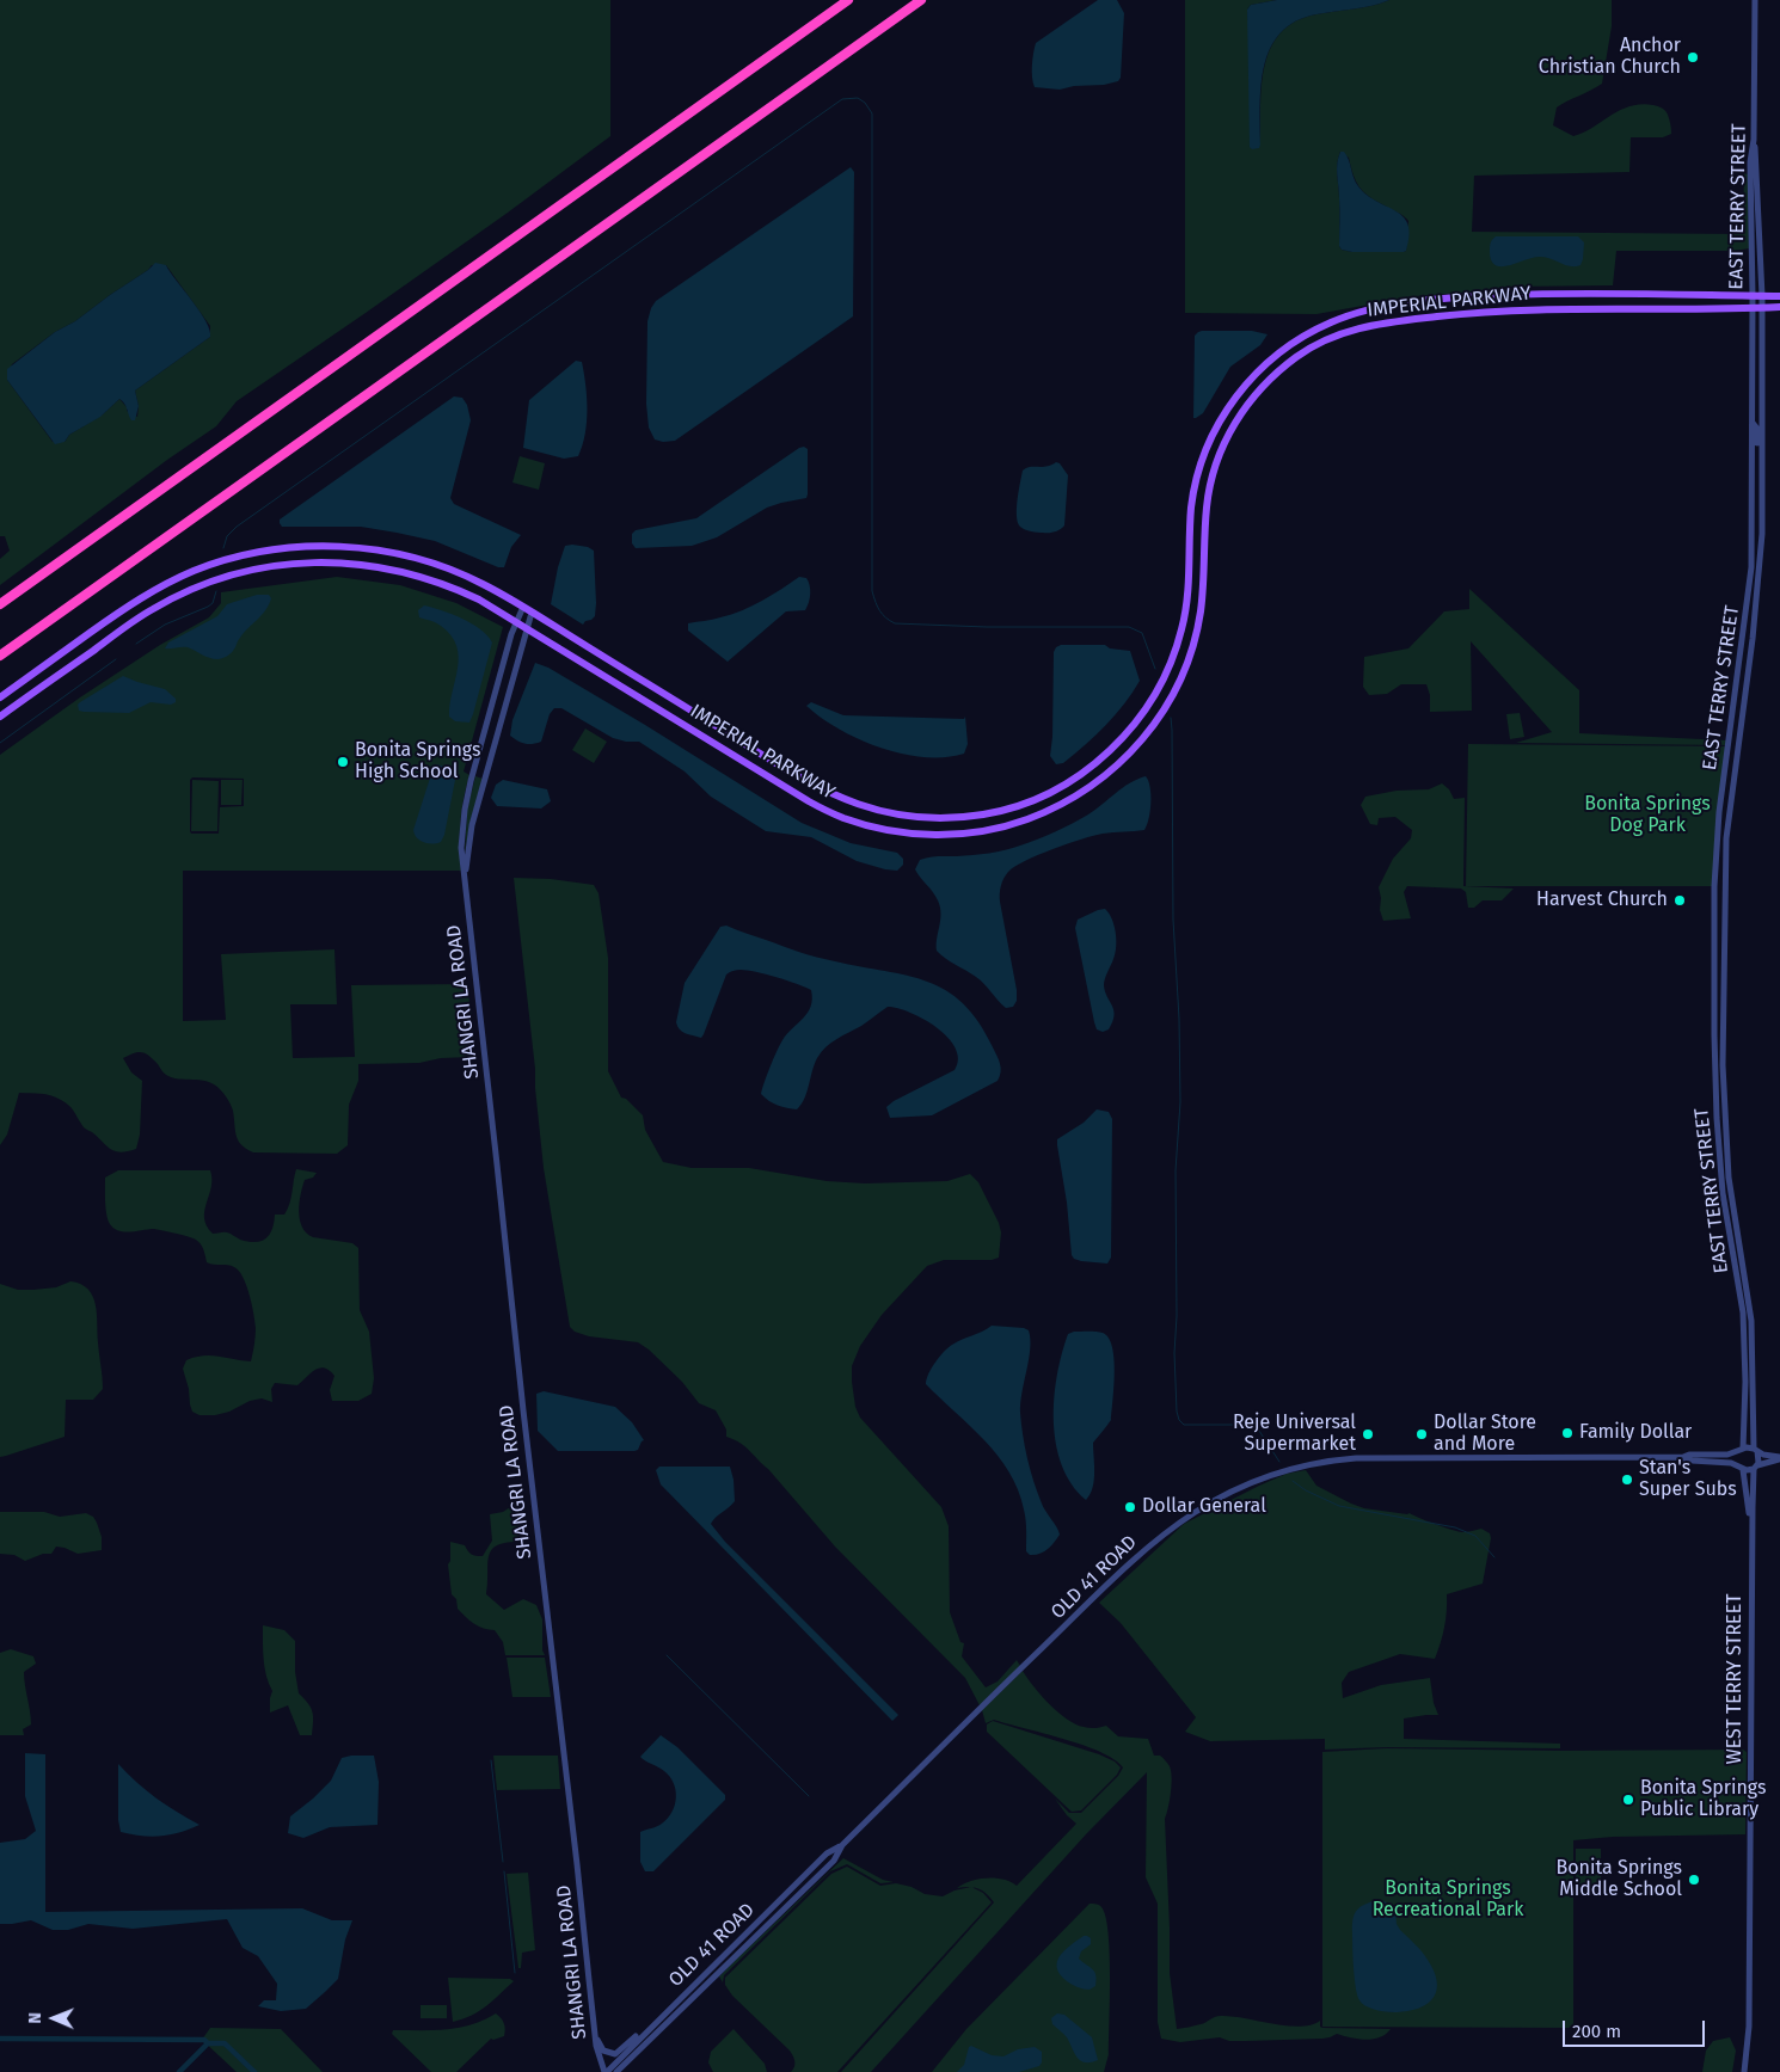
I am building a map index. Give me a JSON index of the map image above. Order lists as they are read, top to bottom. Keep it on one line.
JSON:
{"streets":{"main road":["IMPERIAL PARKWAY"],"street":["EAST TERRY STREET","SHANGRI LA ROAD","OLD 41 ROAD","WEST TERRY STREET"]},"crossings":[["EAST TERRY STREET","IMPERIAL PARKWAY"],["EAST TERRY STREET","OLD 41 ROAD"],["EAST TERRY STREET","WEST TERRY STREET"],["IMPERIAL PARKWAY","SHANGRI LA ROAD"],["SHANGRI LA ROAD","OLD 41 ROAD"],["OLD 41 ROAD","WEST TERRY STREET"]],"parks":["Bonita Springs Dog Park","Bonita Springs Recreational Park"],"places":["Anchor Christian Church","Bonita Springs High School","Harvest Church","Family Dollar","Reje Universal Supermarket","Dollar Store and More","Stan's Super Subs","Dollar General","Bonita Springs Public Library","Bonita Springs Middle School"],"scale_bar":"200 m","north":"left"}
